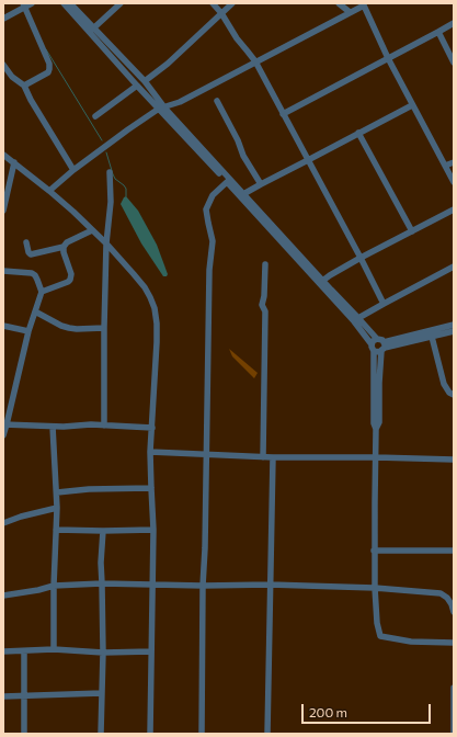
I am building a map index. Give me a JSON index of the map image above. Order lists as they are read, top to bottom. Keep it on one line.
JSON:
{"scale_bar":"200 m"}
